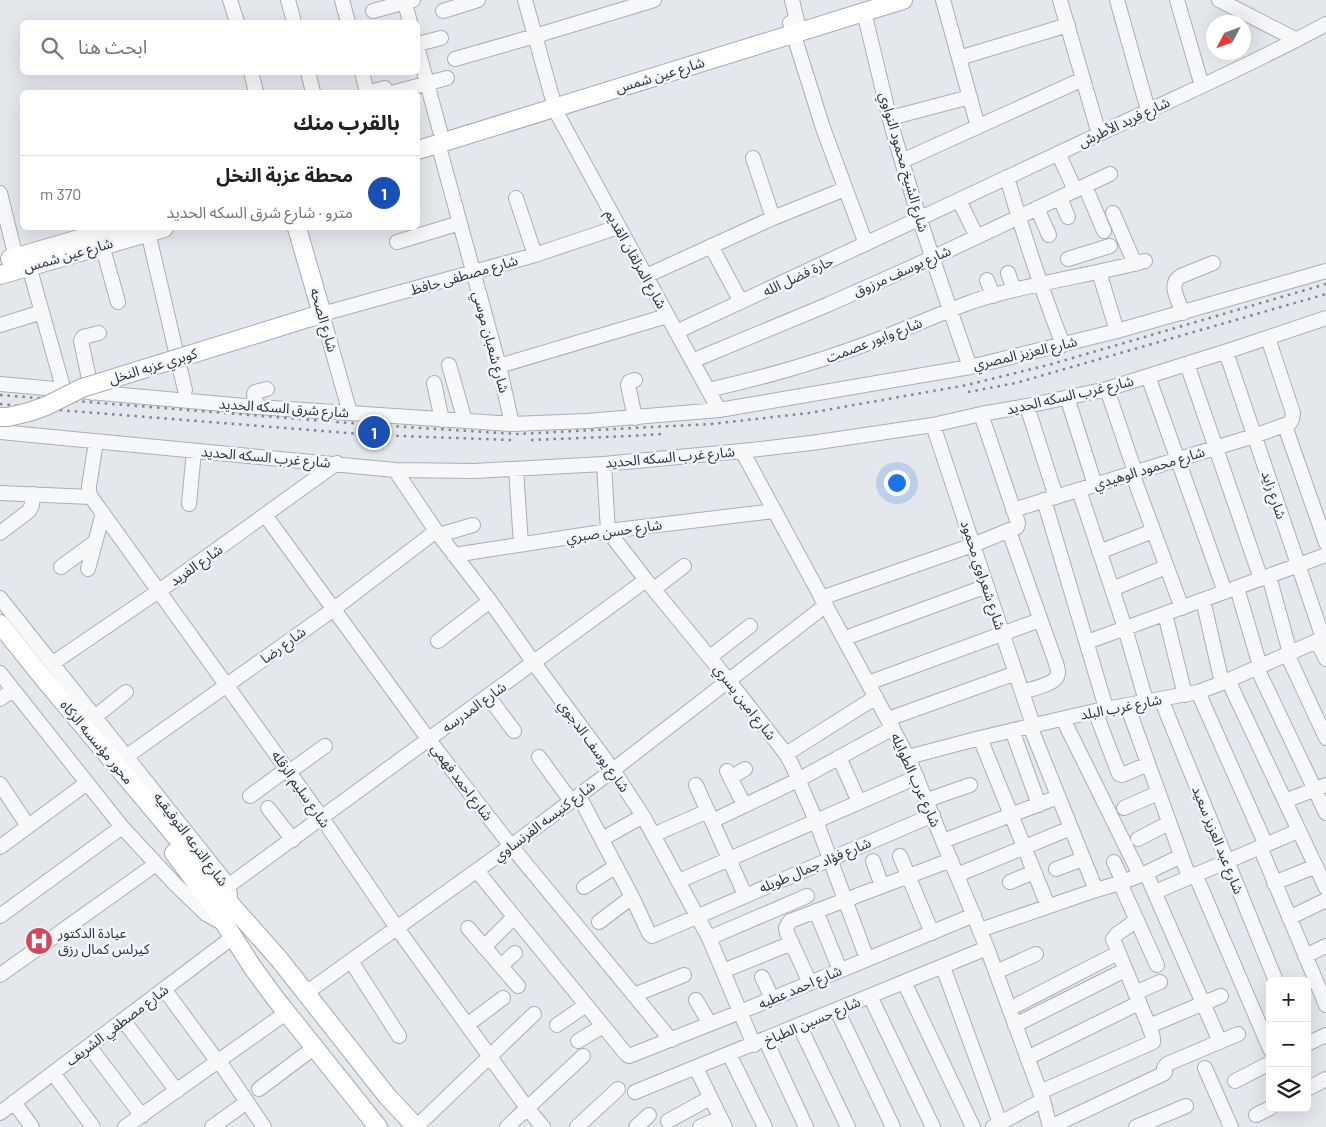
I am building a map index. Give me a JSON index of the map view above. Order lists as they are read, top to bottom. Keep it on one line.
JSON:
{"streets":{"main road":["شارع عين شمس","شارع الصحه","كوبري عزبه النخل","محور مؤسسه الزكاه"],"street":["شارع فريد الأطرش","شارع الشيخ محمود النواوي","شارع المزلقان القديم","شارع يوسف مرزوق","شارع مصطفى حافظ","حارة فضل الله","شارع وابور عصمت","شارع شعبان موسي","شارع العزيز المصري","شارع غرب السكه الحديد","شارع شرق السكه الحديد","شارع محمود الوهيدي","شارع زايد","شارع حسن صبري","شارع الفريد","شارع شعراوي محمود","شارع رضا","شارع امين يسري","شارع المدرسه","شارع غرب البلد","شارع يوسف الدجوي","شارع عرب الطوايله","شارع احمد فهمي","شارع سليم الزقله","شارع كنيسه الفرنساوي","شارع الترعه التوفيقيه","شارع عبد العزيز سعيد","شارع فؤاد جمال طويله","شارع احمد عطيه","شارع حسين الطباخ","شارع مصطفي الشريف"]},"crossings":[["شارع عين شمس","شارع الشيخ محمود النواوي"],["شارع عين شمس","شارع المزلقان القديم"],["شارع عين شمس","شارع شعبان موسي"],["شارع فريد الأطرش","شارع الشيخ محمود النواوي"],["شارع فريد الأطرش","حارة فضل الله"],["شارع الشيخ محمود النواوي","شارع يوسف مرزوق"],["شارع الشيخ محمود النواوي","حارة فضل الله"],["شارع الشيخ محمود النواوي","شارع وابور عصمت"],["شارع الشيخ محمود النواوي","شارع العزيز المصري"],["شارع المزلقان القديم","شارع يوسف مرزوق"],["شارع المزلقان القديم","شارع مصطفى حافظ"],["شارع المزلقان القديم","حارة فضل الله"],["شارع المزلقان القديم","شارع وابور عصمت"],["شارع المزلقان القديم","شارع العزيز المصري"],["شارع المزلقان القديم","شارع شرق السكه الحديد"],["شارع مصطفى حافظ","شارع الصحه"],["شارع مصطفى حافظ","شارع شعبان موسي"],["شارع مصطفى حافظ","كوبري عزبه النخل"],["شارع الصحه","كوبري عزبه النخل"],["شارع الصحه","شارع شرق السكه الحديد"],["شارع شعبان موسي","شارع شرق السكه الحديد"],["شارع العزيز المصري","شارع شرق السكه الحديد"],["شارع غرب السكه الحديد","شارع زايد"],["شارع غرب السكه الحديد","شارع الفريد"],["شارع غرب السكه الحديد","شارع شعراوي محمود"],["شارع غرب السكه الحديد","شارع يوسف الدجوي"],["شارع غرب السكه الحديد","شارع عرب الطوايله"],["شارع محمود الوهيدي","شارع زايد"],["شارع زايد","شارع غرب البلد"],["شارع حسن صبري","شارع امين يسري"],["شارع حسن صبري","شارع يوسف الدجوي"],["شارع حسن صبري","شارع عرب الطوايله"],["شارع الفريد","شارع احمد فهمي"],["شارع الفريد","شارع سليم الزقله"],["شارع الفريد","شارع الترعه التوفيقيه"],["شارع شعراوي محمود","شارع غرب البلد"],["شارع شعراوي محمود","شارع كنيسه الفرنساوي"],["شارع رضا","شارع يوسف الدجوي"],["شارع رضا","شارع احمد فهمي"],["شارع رضا","شارع سليم الزقله"],["شارع رضا","شارع الترعه التوفيقيه"],["شارع امين يسري","شارع المدرسه"],["شارع امين يسري","شارع كنيسه الفرنساوي"],["شارع امين يسري","شارع فؤاد جمال طويله"],["شارع امين يسري","شارع احمد عطيه"],["شارع المدرسه","شارع يوسف الدجوي"],["شارع المدرسه","شارع احمد فهمي"],["شارع المدرسه","شارع سليم الزقله"],["شارع المدرسه","شارع الترعه التوفيقيه"],["شارع غرب البلد","شارع عرب الطوايله"],["شارع غرب البلد","شارع عبد العزيز سعيد"],["محور مؤسسه الزكاه","شارع الترعه التوفيقيه"],["محور مؤسسه الزكاه","شارع مصطفي الشريف"],["شارع يوسف الدجوي","شارع كنيسه الفرنساوي"],["شارع يوسف الدجوي","شارع فؤاد جمال طويله"],["شارع يوسف الدجوي","شارع احمد عطيه"],["شارع يوسف الدجوي","شارع حسين الطباخ"],["شارع عرب الطوايله","شارع كنيسه الفرنساوي"],["شارع عرب الطوايله","شارع فؤاد جمال طويله"],["شارع عرب الطوايله","شارع احمد عطيه"],["شارع عرب الطوايله","شارع حسين الطباخ"],["شارع احمد فهمي","شارع كنيسه الفرنساوي"],["شارع احمد فهمي","شارع احمد عطيه"],["شارع سليم الزقله","شارع كنيسه الفرنساوي"]],"places":{"hospital":["عيادة الدكتور كيرلس كمال رزق"]},"north":"bottom left","page":{"search":"ابحث هنا","heading":"بالقرب منك","list":[{"mark":"1","name":"محطة عزبة النخل","note":"مترو · شارع شرق السكه الحديد","value":"370 m"}],"pins":"1","map_buttons":["+","−"]}}
